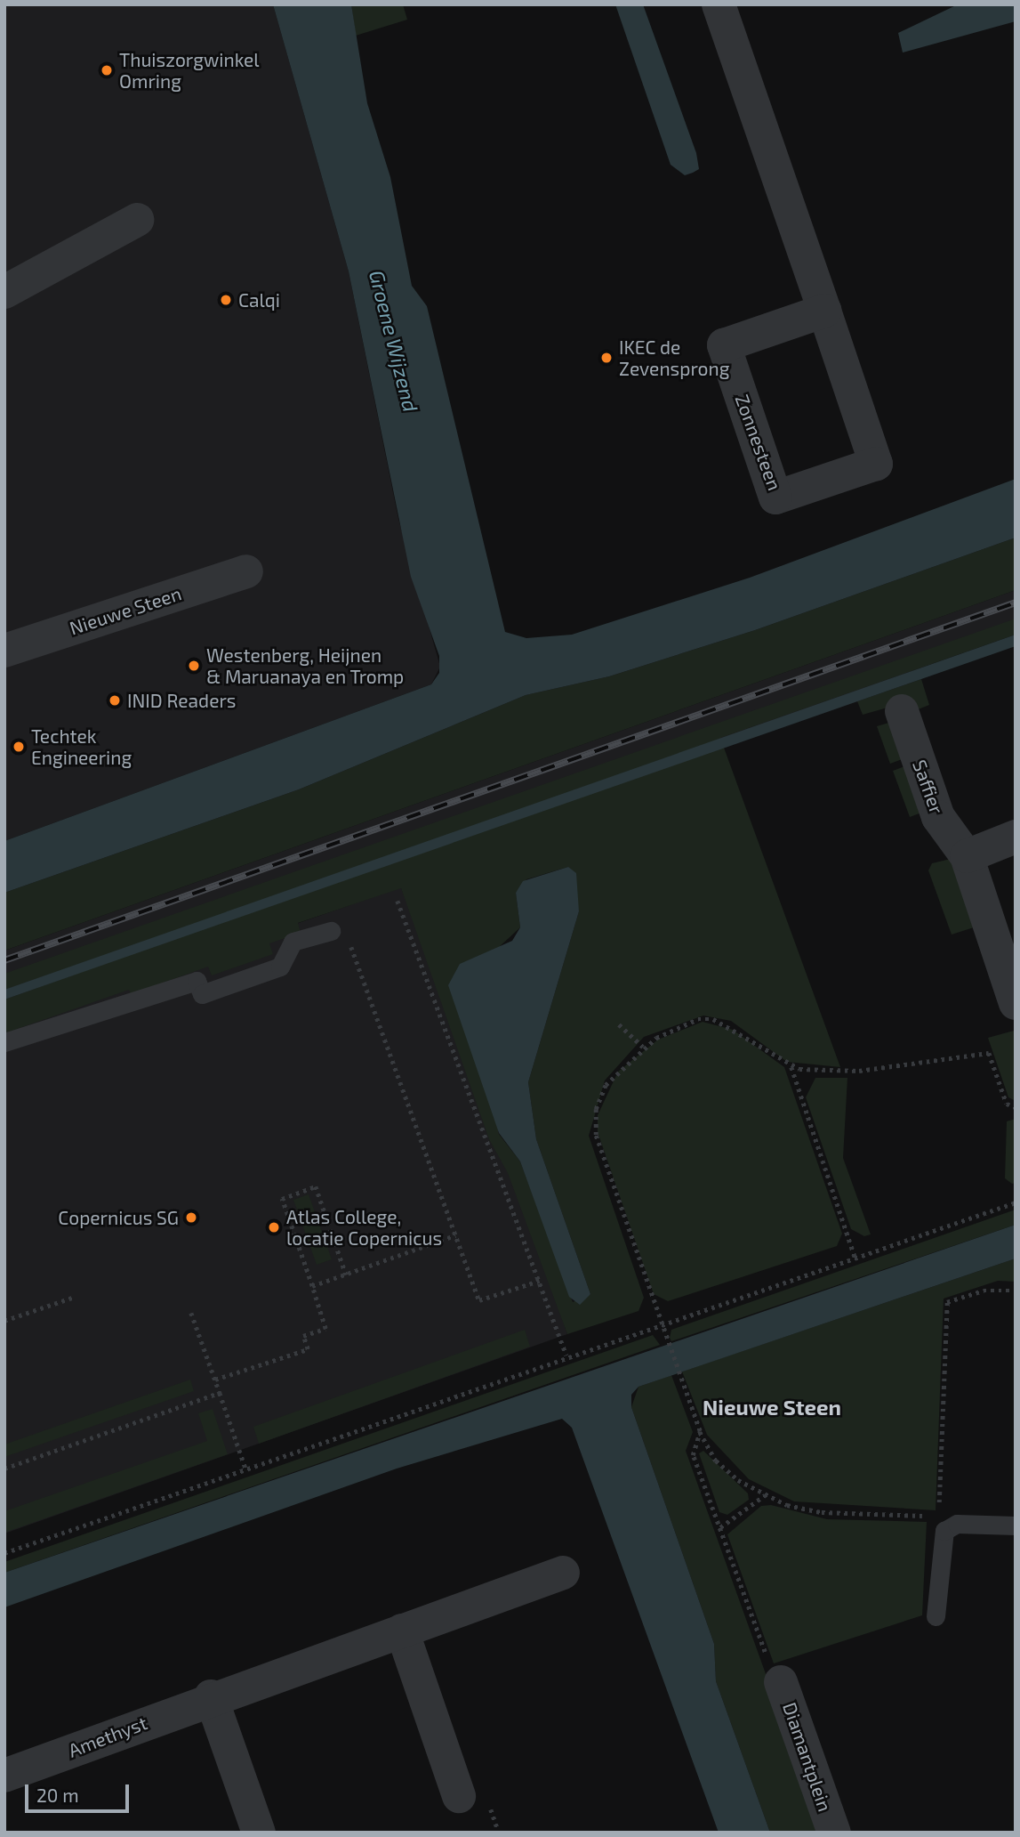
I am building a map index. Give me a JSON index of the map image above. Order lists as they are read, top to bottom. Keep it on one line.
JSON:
{"streets":{"street":["Zonnesteen","Nieuwe Steen","Saffier","Amethyst","Diamantplein"]},"districts":["Nieuwe Steen"],"water":["Groene Wijzend"],"places":["Thuiszorgwinkel Omring","Calqi","IKEC de Zevensprong","Westenberg, Heijnen & Maruanaya en Tromp","INID Readers","Techtek Engineering","Copernicus SG","Atlas College, locatie Copernicus"],"scale_bar":"20 m"}
